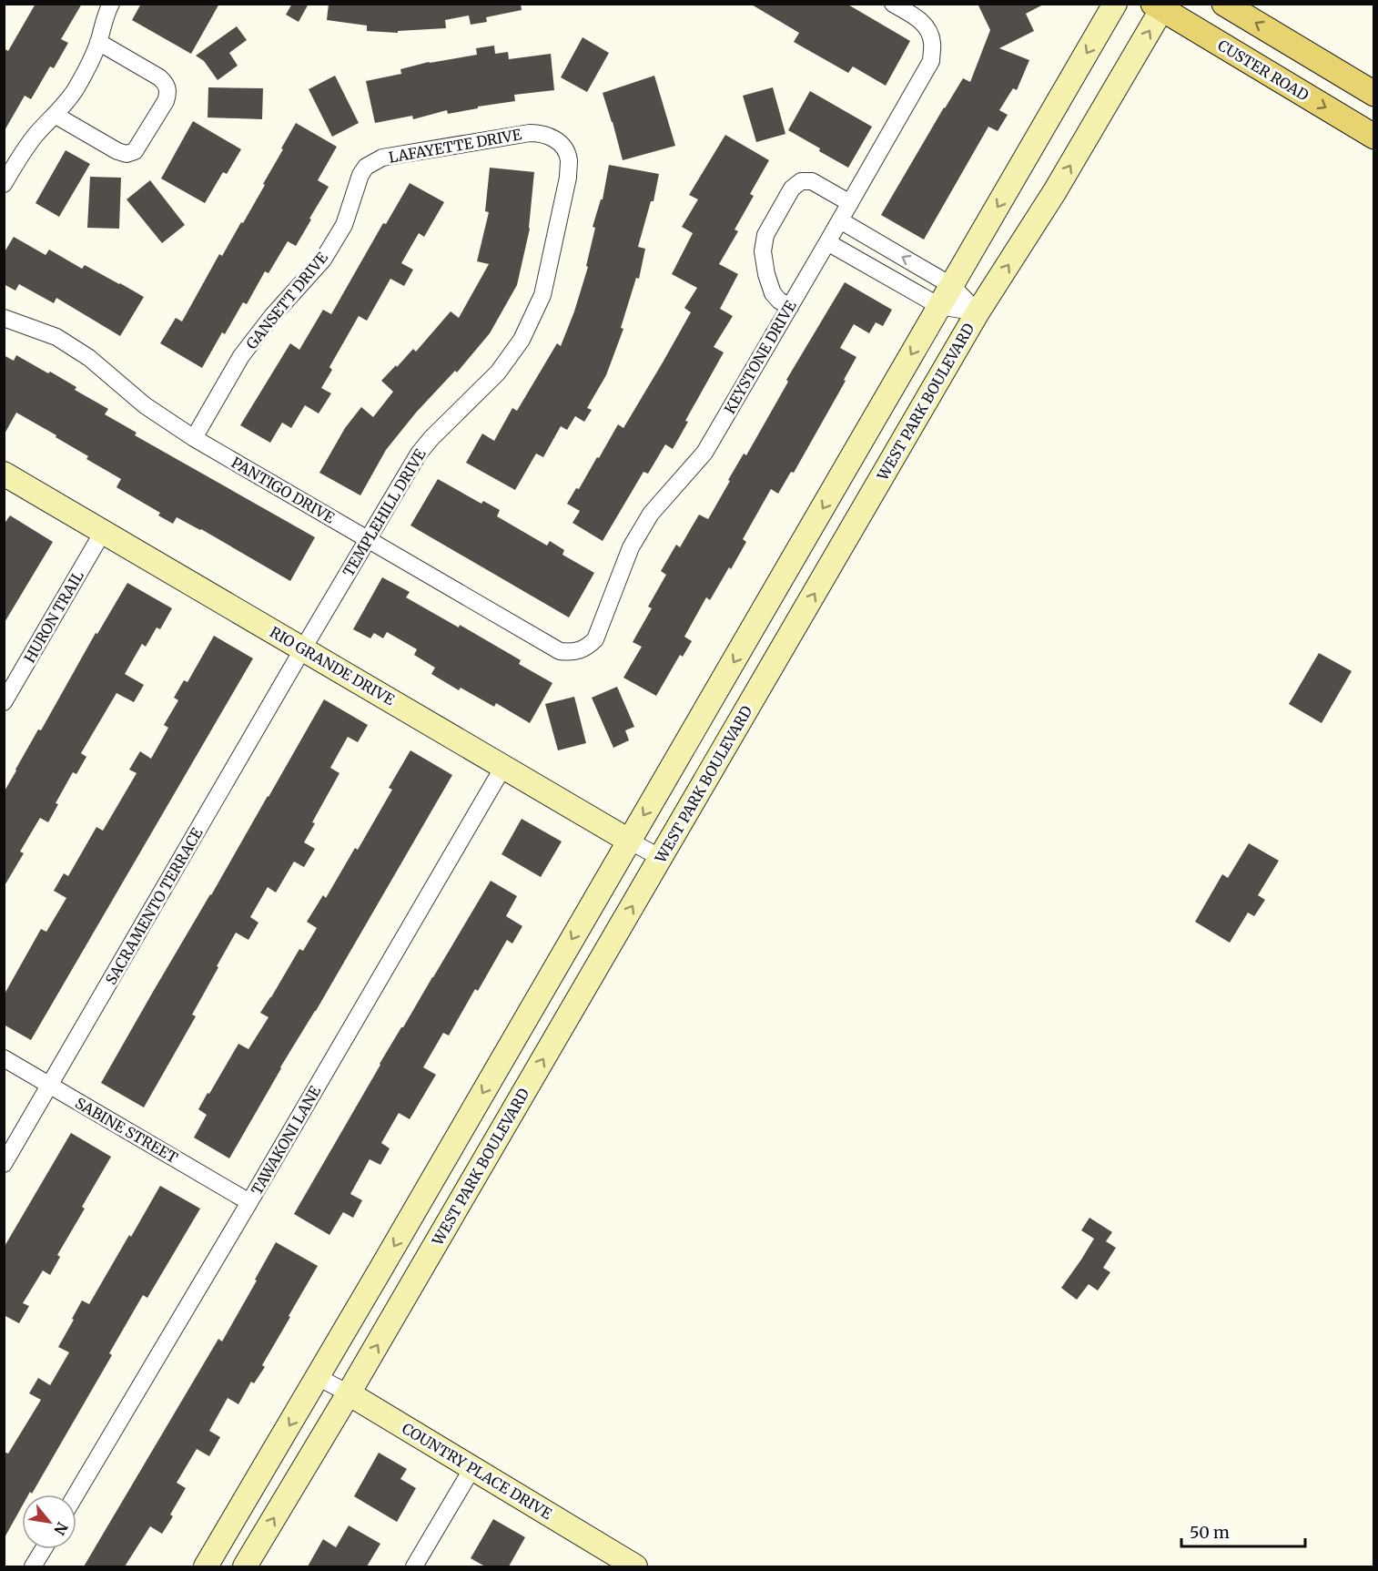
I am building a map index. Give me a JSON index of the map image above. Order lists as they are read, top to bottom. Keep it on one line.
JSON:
{"streets":{"main road":["CUSTER ROAD","WEST PARK BOULEVARD","RIO GRANDE DRIVE","COUNTRY PLACE DRIVE"],"street":["LAFAYETTE DRIVE","GANSETT DRIVE","KEYSTONE DRIVE","PANTIGO DRIVE","TEMPLEHILL DRIVE","HURON TRAIL","SACRAMENTO TERRACE","SABINE STREET","TAWAKONI LANE"]},"crossings":[["CUSTER ROAD","WEST PARK BOULEVARD"],["LAFAYETTE DRIVE","GANSETT DRIVE"],["LAFAYETTE DRIVE","TEMPLEHILL DRIVE"],["GANSETT DRIVE","PANTIGO DRIVE"],["KEYSTONE DRIVE","PANTIGO DRIVE"],["WEST PARK BOULEVARD","RIO GRANDE DRIVE"],["WEST PARK BOULEVARD","COUNTRY PLACE DRIVE"],["PANTIGO DRIVE","TEMPLEHILL DRIVE"],["TEMPLEHILL DRIVE","RIO GRANDE DRIVE"],["TEMPLEHILL DRIVE","SACRAMENTO TERRACE"],["HURON TRAIL","RIO GRANDE DRIVE"],["RIO GRANDE DRIVE","SACRAMENTO TERRACE"],["RIO GRANDE DRIVE","TAWAKONI LANE"],["SACRAMENTO TERRACE","SABINE STREET"],["SABINE STREET","TAWAKONI LANE"]],"scale_bar":"50 m","north":"bottom right"}
